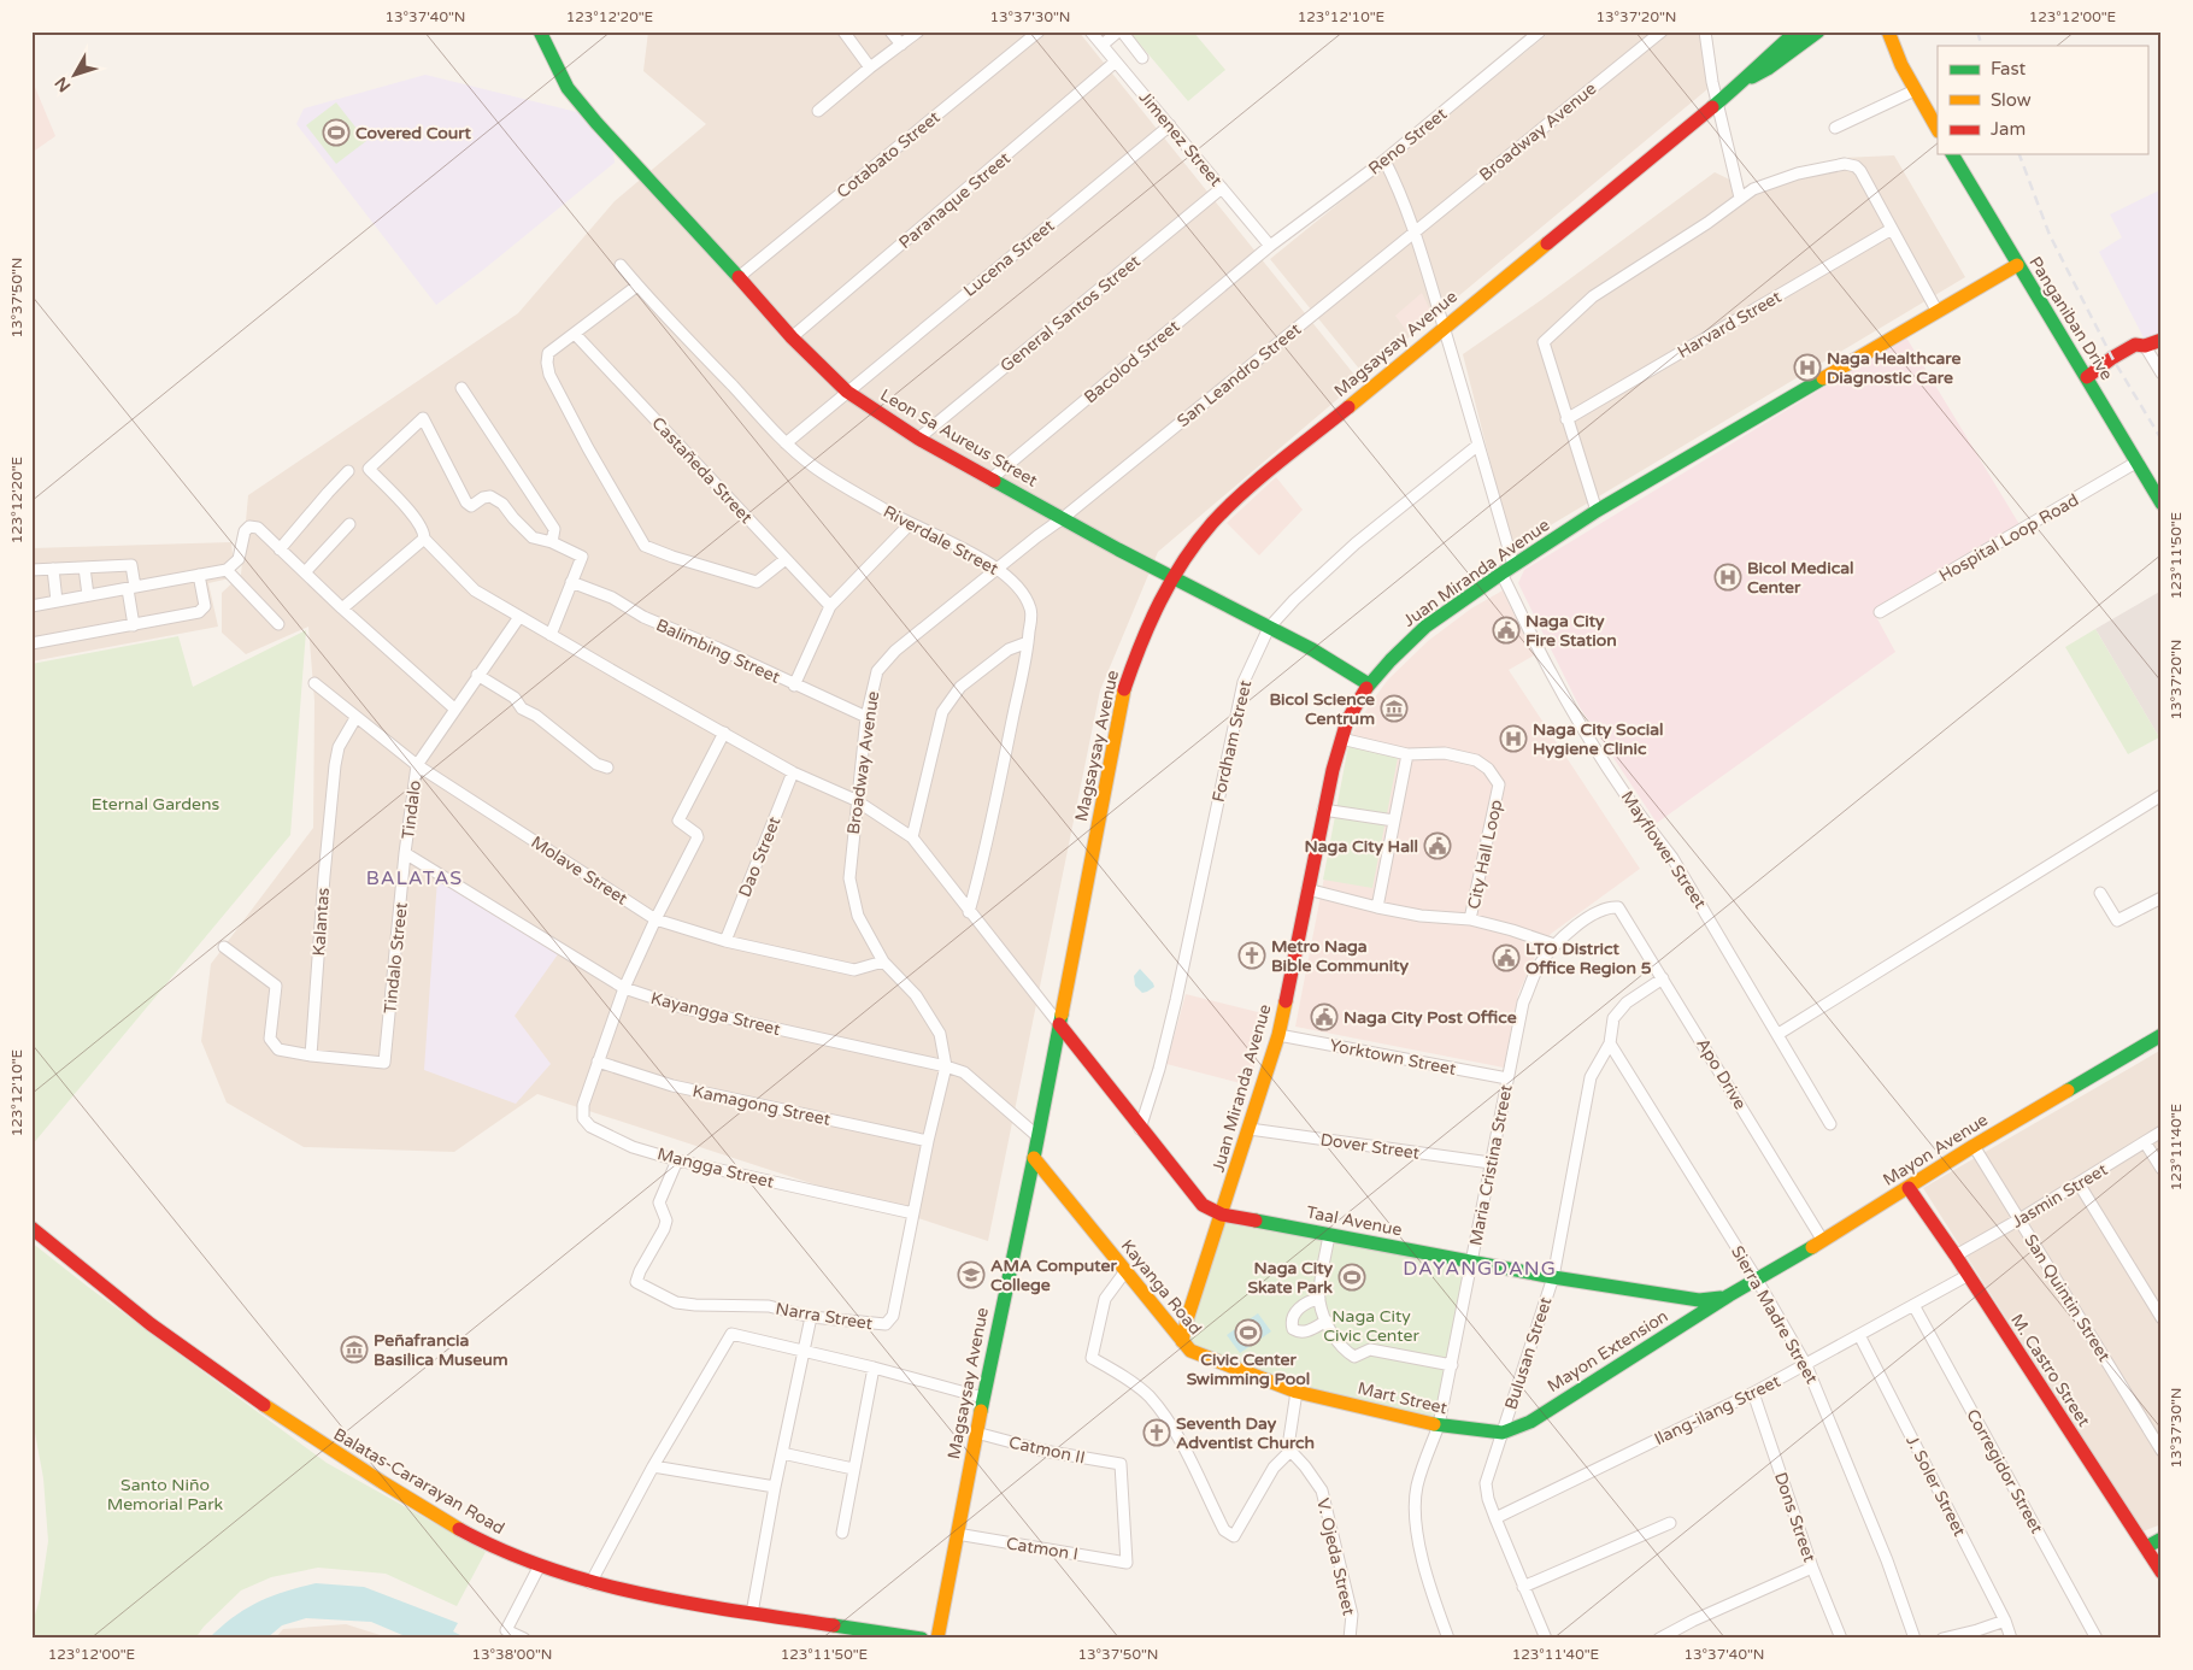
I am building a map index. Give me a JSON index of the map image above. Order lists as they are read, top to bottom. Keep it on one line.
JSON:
{"streets":{"street":["Broadway Avenue","Jimenez Street","Reno Street","Cotabato Street","Paranaque Street","Lucena Street","General Santos Street","Panganiban Drive","Harvard Street","Magsaysay Avenue","Bacolod Street","San Leandro Street","Leon Sa Aureus Street","Castañeda Street","Hospital Loop Road","Riverdale Street","Juan Miranda Avenue","Balimbing Street","Fordham Street","Tindalo","Mayflower Street","City Hall Loop","Dao Street","Molave Street","Kalantas","Tindalo Street","Kayangga Street","Yorktown Street","Apo Drive","Kamagong Street","Dover Street","Mayon Avenue","Maria Cristina Street","Mangga Street","Jasmin Street","Taal Avenue","Kayanga Road","San Quintin Street","Sierra Madre Street","Narra Street","Mayon Extension","Bulusan Street","M. Castro Street","Mart Street","Ilang-ilang Street","Catmon II","Corregidor Street","Balatas-Cararayan Road","J. Soler Street","Dons Street","Catmon I","V. Ojeda Street"]},"crossings":[["Broadway Avenue","San Leandro Street"],["Broadway Avenue","Leon Sa Aureus Street"],["Broadway Avenue","Riverdale Street"],["Broadway Avenue","Balimbing Street"],["Broadway Avenue","Mayflower Street"],["Broadway Avenue","Molave Street"],["Broadway Avenue","Kayangga Street"],["Broadway Avenue","Narra Street"],["Jimenez Street","Reno Street"],["Jimenez Street","Paranaque Street"],["Jimenez Street","Lucena Street"],["Jimenez Street","General Santos Street"],["Jimenez Street","Bacolod Street"],["Reno Street","Bacolod Street"],["Reno Street","Mayflower Street"],["Cotabato Street","Leon Sa Aureus Street"],["Paranaque Street","Leon Sa Aureus Street"],["Lucena Street","Leon Sa Aureus Street"],["Lucena Street","Riverdale Street"],["General Santos Street","Leon Sa Aureus Street"],["Panganiban Drive","Hospital Loop Road"],["Panganiban Drive","Juan Miranda Avenue"],["Magsaysay Avenue","Leon Sa Aureus Street"],["Magsaysay Avenue","Mayflower Street"],["Magsaysay Avenue","Kayangga Street"],["Magsaysay Avenue","Taal Avenue"],["Magsaysay Avenue","Kayanga Road"],["Magsaysay Avenue","Catmon II"],["Magsaysay Avenue","Catmon I"],["Bacolod Street","Leon Sa Aureus Street"],["San Leandro Street","Leon Sa Aureus Street"],["San Leandro Street","Mayflower Street"],["Leon Sa Aureus Street","Juan Miranda Avenue"],["Leon Sa Aureus Street","Fordham Street"],["Juan Miranda Avenue","Mayflower Street"],["Juan Miranda Avenue","City Hall Loop"],["Juan Miranda Avenue","Yorktown Street"],["Juan Miranda Avenue","Dover Street"],["Juan Miranda Avenue","Taal Avenue"],["Juan Miranda Avenue","Kayanga Road"],["Fordham Street","Mayflower Street"],["Fordham Street","Taal Avenue"],["Tindalo","Molave Street"],["Tindalo","Tindalo Street"],["Tindalo","Kayangga Street"],["Dao Street","Molave Street"],["Molave Street","Kalantas"],["Kalantas","Tindalo Street"],["Tindalo Street","Kayangga Street"],["Kayangga Street","Narra Street"],["Yorktown Street","Maria Cristina Street"],["Apo Drive","Mayon Avenue"],["Apo Drive","Maria Cristina Street"],["Apo Drive","Bulusan Street"],["Kamagong Street","Mangga Street"],["Kamagong Street","Narra Street"],["Dover Street","Maria Cristina Street"],["Mayon Avenue","Taal Avenue"],["Mayon Avenue","San Quintin Street"],["Mayon Avenue","Sierra Madre Street"],["Mayon Avenue","Mayon Extension"],["Mayon Avenue","M. Castro Street"],["Maria Cristina Street","Taal Avenue"],["Maria Cristina Street","Mart Street"],["Mangga Street","Narra Street"],["Jasmin Street","San Quintin Street"],["Jasmin Street","M. Castro Street"],["Taal Avenue","Mayon Extension"],["Taal Avenue","Bulusan Street"],["Kayanga Road","Mart Street"],["Sierra Madre Street","Bulusan Street"],["Sierra Madre Street","Ilang-ilang Street"],["Mayon Extension","Bulusan Street"],["Mayon Extension","Mart Street"],["Bulusan Street","Mart Street"],["Bulusan Street","Ilang-ilang Street"],["M. Castro Street","Ilang-ilang Street"],["Ilang-ilang Street","Corregidor Street"],["Ilang-ilang Street","J. Soler Street"],["Ilang-ilang Street","Dons Street"],["Catmon II","Catmon I"]],"districts":["BALATAS","DAYANGDANG"],"parks":["Eternal Gardens","Naga City Civic Center","Santo Niño Memorial Park"],"places":{"sports":["Covered Court","Naga City Skate Park","Civic Center Swimming Pool"],"hospital":["Naga Healthcare Diagnostic Care","Bicol Medical Center","Naga City Social Hygiene Clinic"],"public building":["Naga City Fire Station","Naga City Hall","LTO District Office Region 5","Naga City Post Office"],"museum":["Bicol Science Centrum","Peñafrancia Basilica Museum"],"church":["Metro Naga Bible Community","Seventh Day Adventist Church"],"school or university":["AMA Computer College"]},"legend":["Fast","Slow","Jam"],"north":"bottom left","coordinates":["13°37'40\"N","123°12'20\"E","13°37'30\"N","123°12'10\"E","13°37'20\"N","123°12'00\"E","13°37'50\"N","123°11'50\"E","123°11'40\"E","13°38'00\"N"]}
